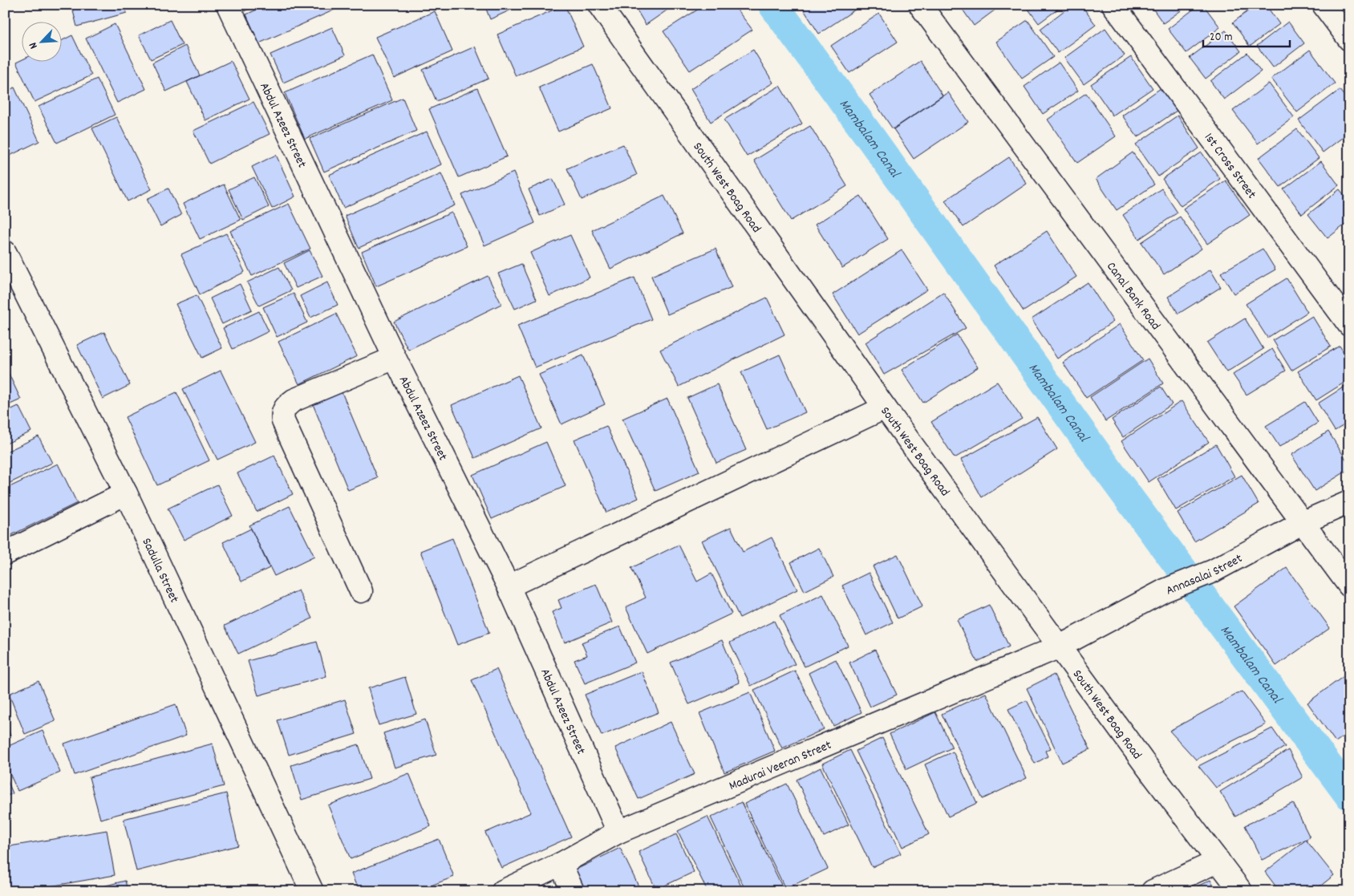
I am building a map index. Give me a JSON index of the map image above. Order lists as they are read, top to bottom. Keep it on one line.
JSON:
{"streets":{"street":["Abdul Azeez Street","1st Cross Street","South West Boag Road","Canal Bank Road","Sadulla Street","Annasalai Street","Madurai Veeran Street"]},"crossings":[["Abdul Azeez Street","Madurai Veeran Street"],["South West Boag Road","Annasalai Street"],["South West Boag Road","Madurai Veeran Street"],["Canal Bank Road","Annasalai Street"],["Annasalai Street","Madurai Veeran Street"]],"water":["Mambalam Canal"],"scale_bar":"20 m","north":"bottom left"}
